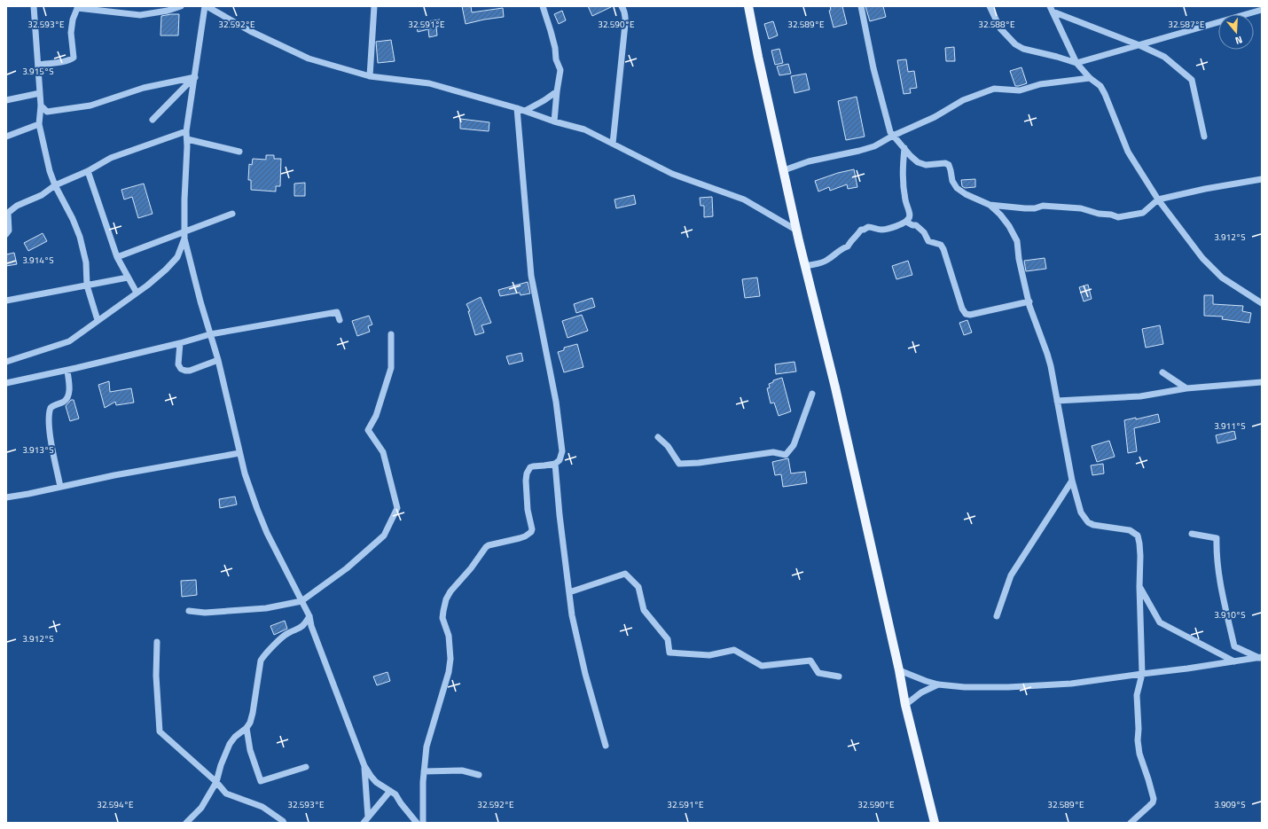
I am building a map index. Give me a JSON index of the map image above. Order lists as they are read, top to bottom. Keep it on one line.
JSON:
{"north":"bottom","coordinates":["32.593°E","32.592°E","32.591°E","32.590°E","32.589°E","32.588°E","32.587°E","3.915°S","3.912°S","3.914°S","3.911°S","3.913°S","3.910°S","3.909°S","32.594°E"]}
